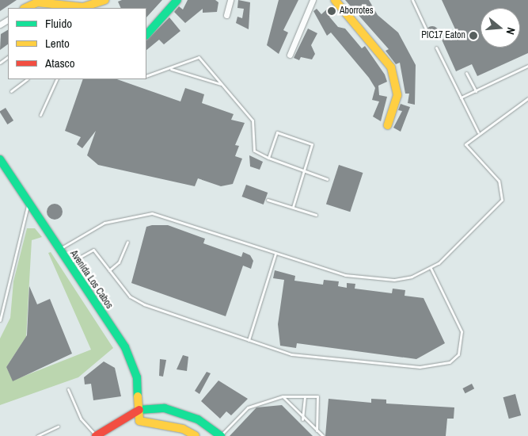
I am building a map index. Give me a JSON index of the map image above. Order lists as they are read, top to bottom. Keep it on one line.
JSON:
{"streets":{"main road":["Avenida Los Cabos"]},"places":["Aborrotes","PIC17 Eaton"],"legend":["Fluido","Lento","Atasco"],"north":"right"}
